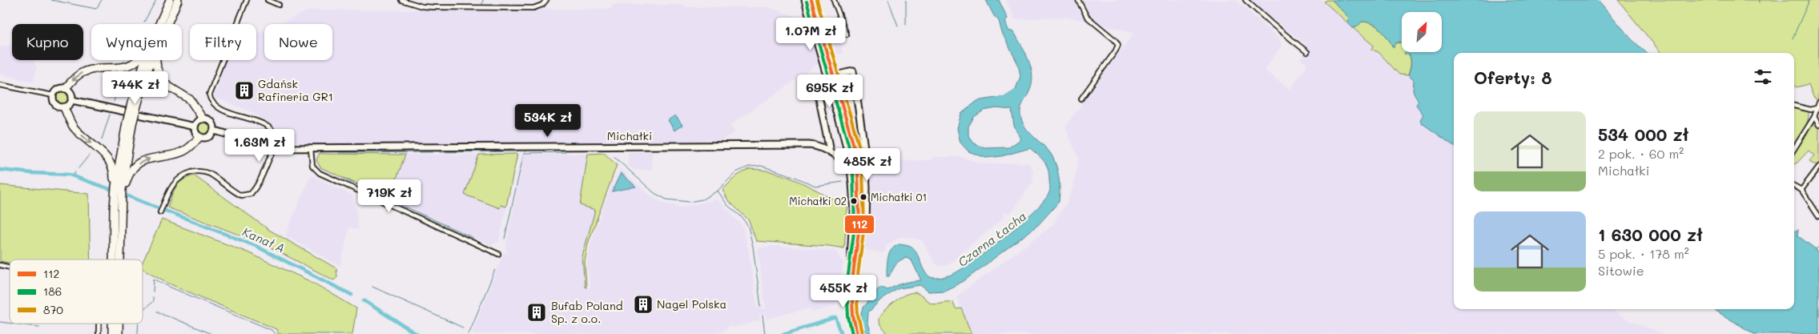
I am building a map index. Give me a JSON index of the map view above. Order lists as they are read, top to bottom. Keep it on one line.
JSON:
{"streets":{"street":["Michałki"]},"water":["Czarna Łacha","Kanał A"],"places":{"building":["Gdańsk Rafineria GR1","Nagel Polska","Bufab Poland Sp. z o.o."],"other":["Michałki 01","Michałki 02"]},"lines":["transit line 112","transit line 870","transit line 186"],"legend":["112","186","870"],"north":"top right","page":{"price":["1.07M zł","744K zł","695K zł","534K zł","1.63M zł","485K zł","719K zł","455K zł"],"chip":["Kupno","Wynajem","Filtry","Nowe"],"heading":"Oferty: 8","list":[{"name":"534 000 zł","note":"2 pok. · 60 m² · Michałki"},{"name":"1 630 000 zł","note":"5 pok. · 178 m² · Sitowie"}]}}
